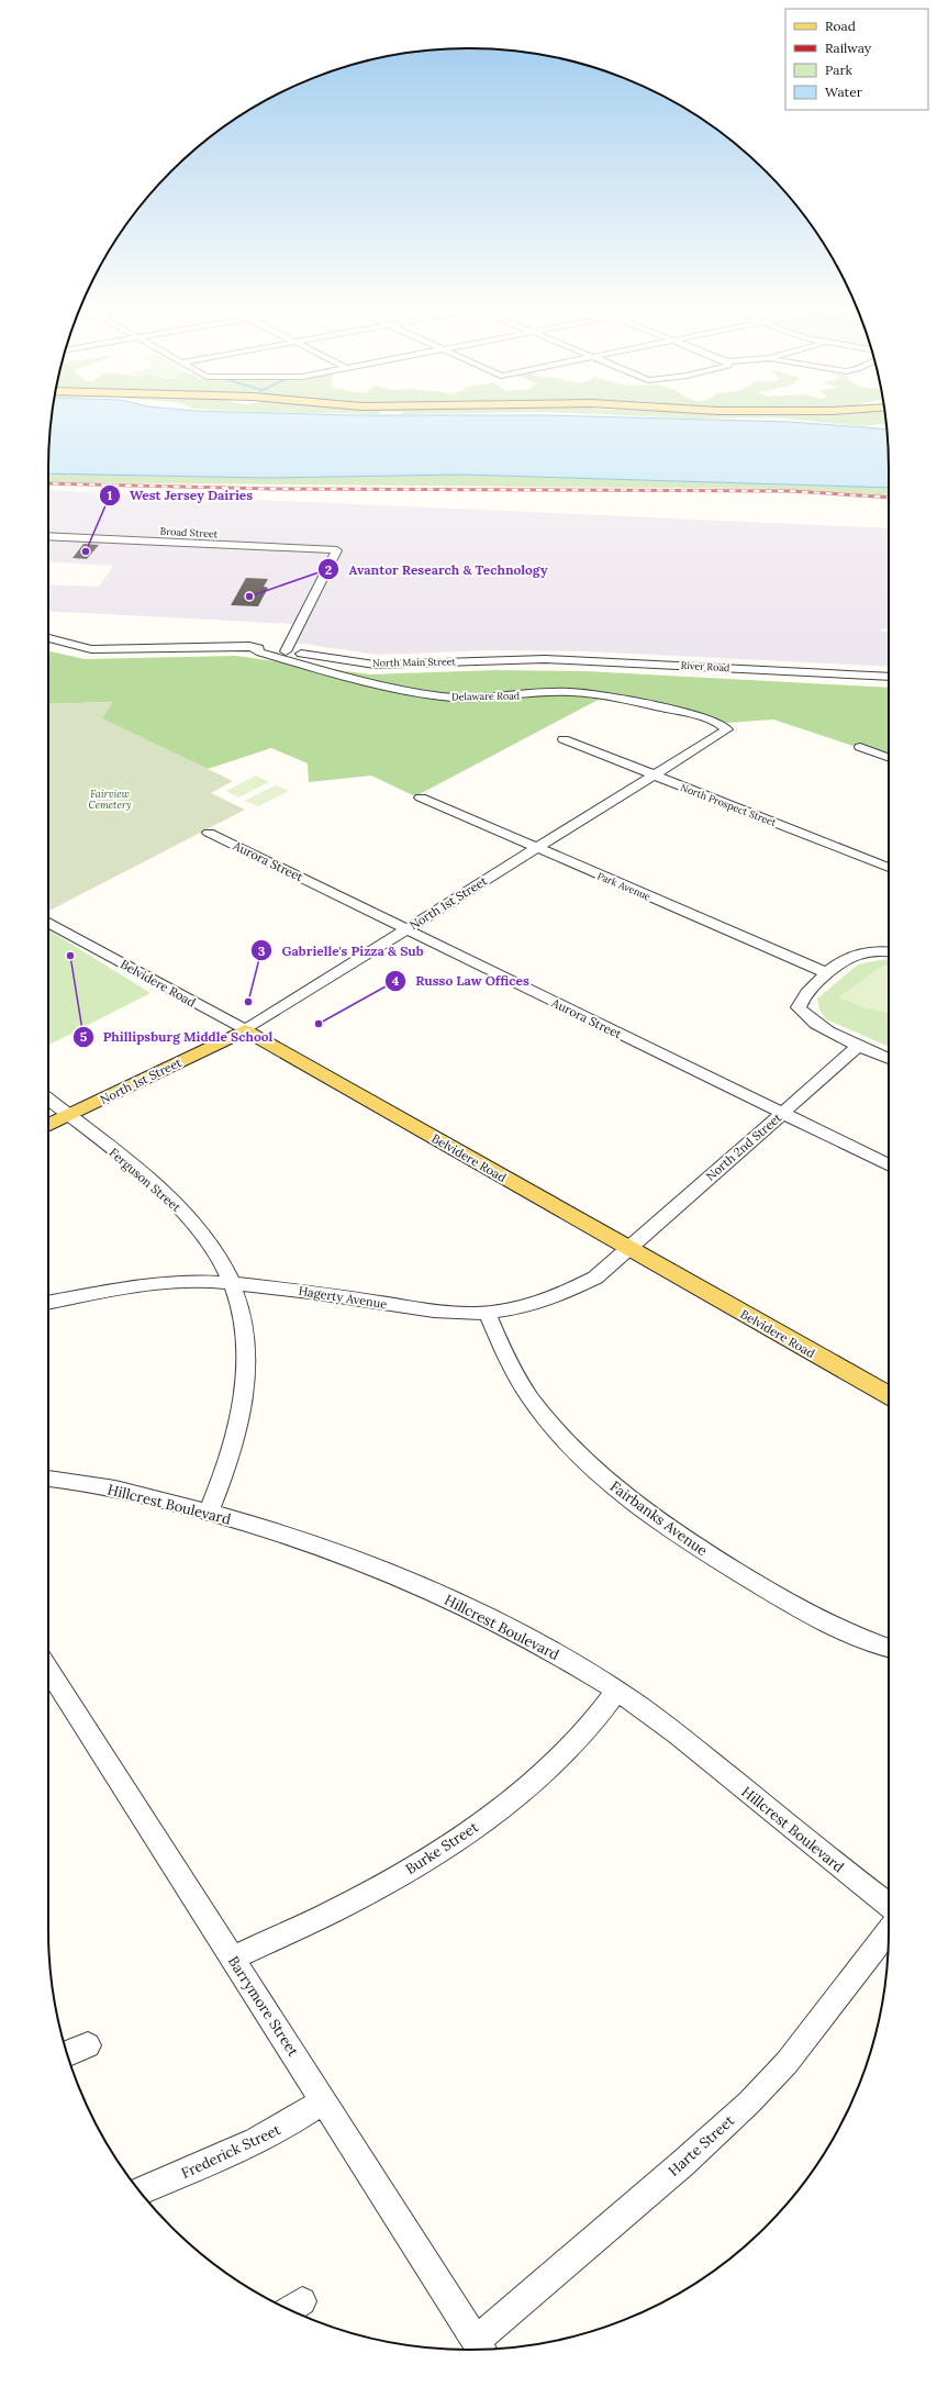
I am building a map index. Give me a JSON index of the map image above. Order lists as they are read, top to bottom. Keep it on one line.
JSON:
{"streets":{"main road":["North 1st Street","Belvidere Road"],"street":["Broad Street","North Main Street","River Road","Delaware Road","North Prospect Street","Aurora Street","Park Avenue","North 2nd Street","Ferguson Street","Hagerty Avenue","Hillcrest Boulevard","Fairbanks Avenue","Burke Street","Barrymore Street","Harte Street","Frederick Street"]},"crossings":[["Broad Street","North Main Street"],["North Main Street","River Road"],["North Main Street","Delaware Road"],["Delaware Road","North 1st Street"],["North Prospect Street","North 1st Street"],["Aurora Street","North 1st Street"],["Aurora Street","North 2nd Street"],["Park Avenue","North 1st Street"],["North 1st Street","Belvidere Road"],["North 1st Street","Ferguson Street"],["Belvidere Road","North 2nd Street"],["Belvidere Road","Hagerty Avenue"],["North 2nd Street","Hagerty Avenue"],["Ferguson Street","Hagerty Avenue"],["Ferguson Street","Hillcrest Boulevard"],["Hagerty Avenue","Fairbanks Avenue"],["Hillcrest Boulevard","Burke Street"],["Burke Street","Barrymore Street"],["Barrymore Street","Harte Street"],["Barrymore Street","Frederick Street"]],"parks":["Fairview Cemetery"],"places":["West Jersey Dairies","Avantor Research & Technology","Phillipsburg Middle School","Gabrielle's Pizza & Sub","Russo Law Offices"],"legend":["Road","Railway","Park","Water"]}
